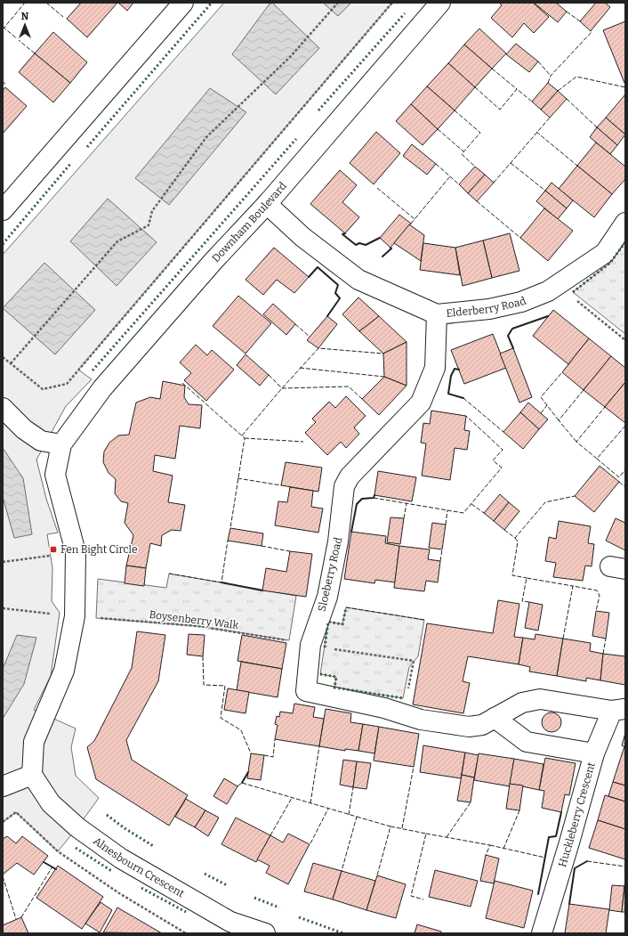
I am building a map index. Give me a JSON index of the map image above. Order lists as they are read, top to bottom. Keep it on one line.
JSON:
{"streets":{"street":["Downham Boulevard","Elderberry Road","Sloeberry Road","Huckleberry Crescent","Alnesbourn Crescent"],"path":["Boysenberry Walk"]},"crossings":[["Downham Boulevard","Elderberry Road"],["Elderberry Road","Sloeberry Road"],["Sloeberry Road","Boysenberry Walk"],["Sloeberry Road","Huckleberry Crescent"]],"places":{"transit":["Fen Bight Circle"]},"north":"top"}
